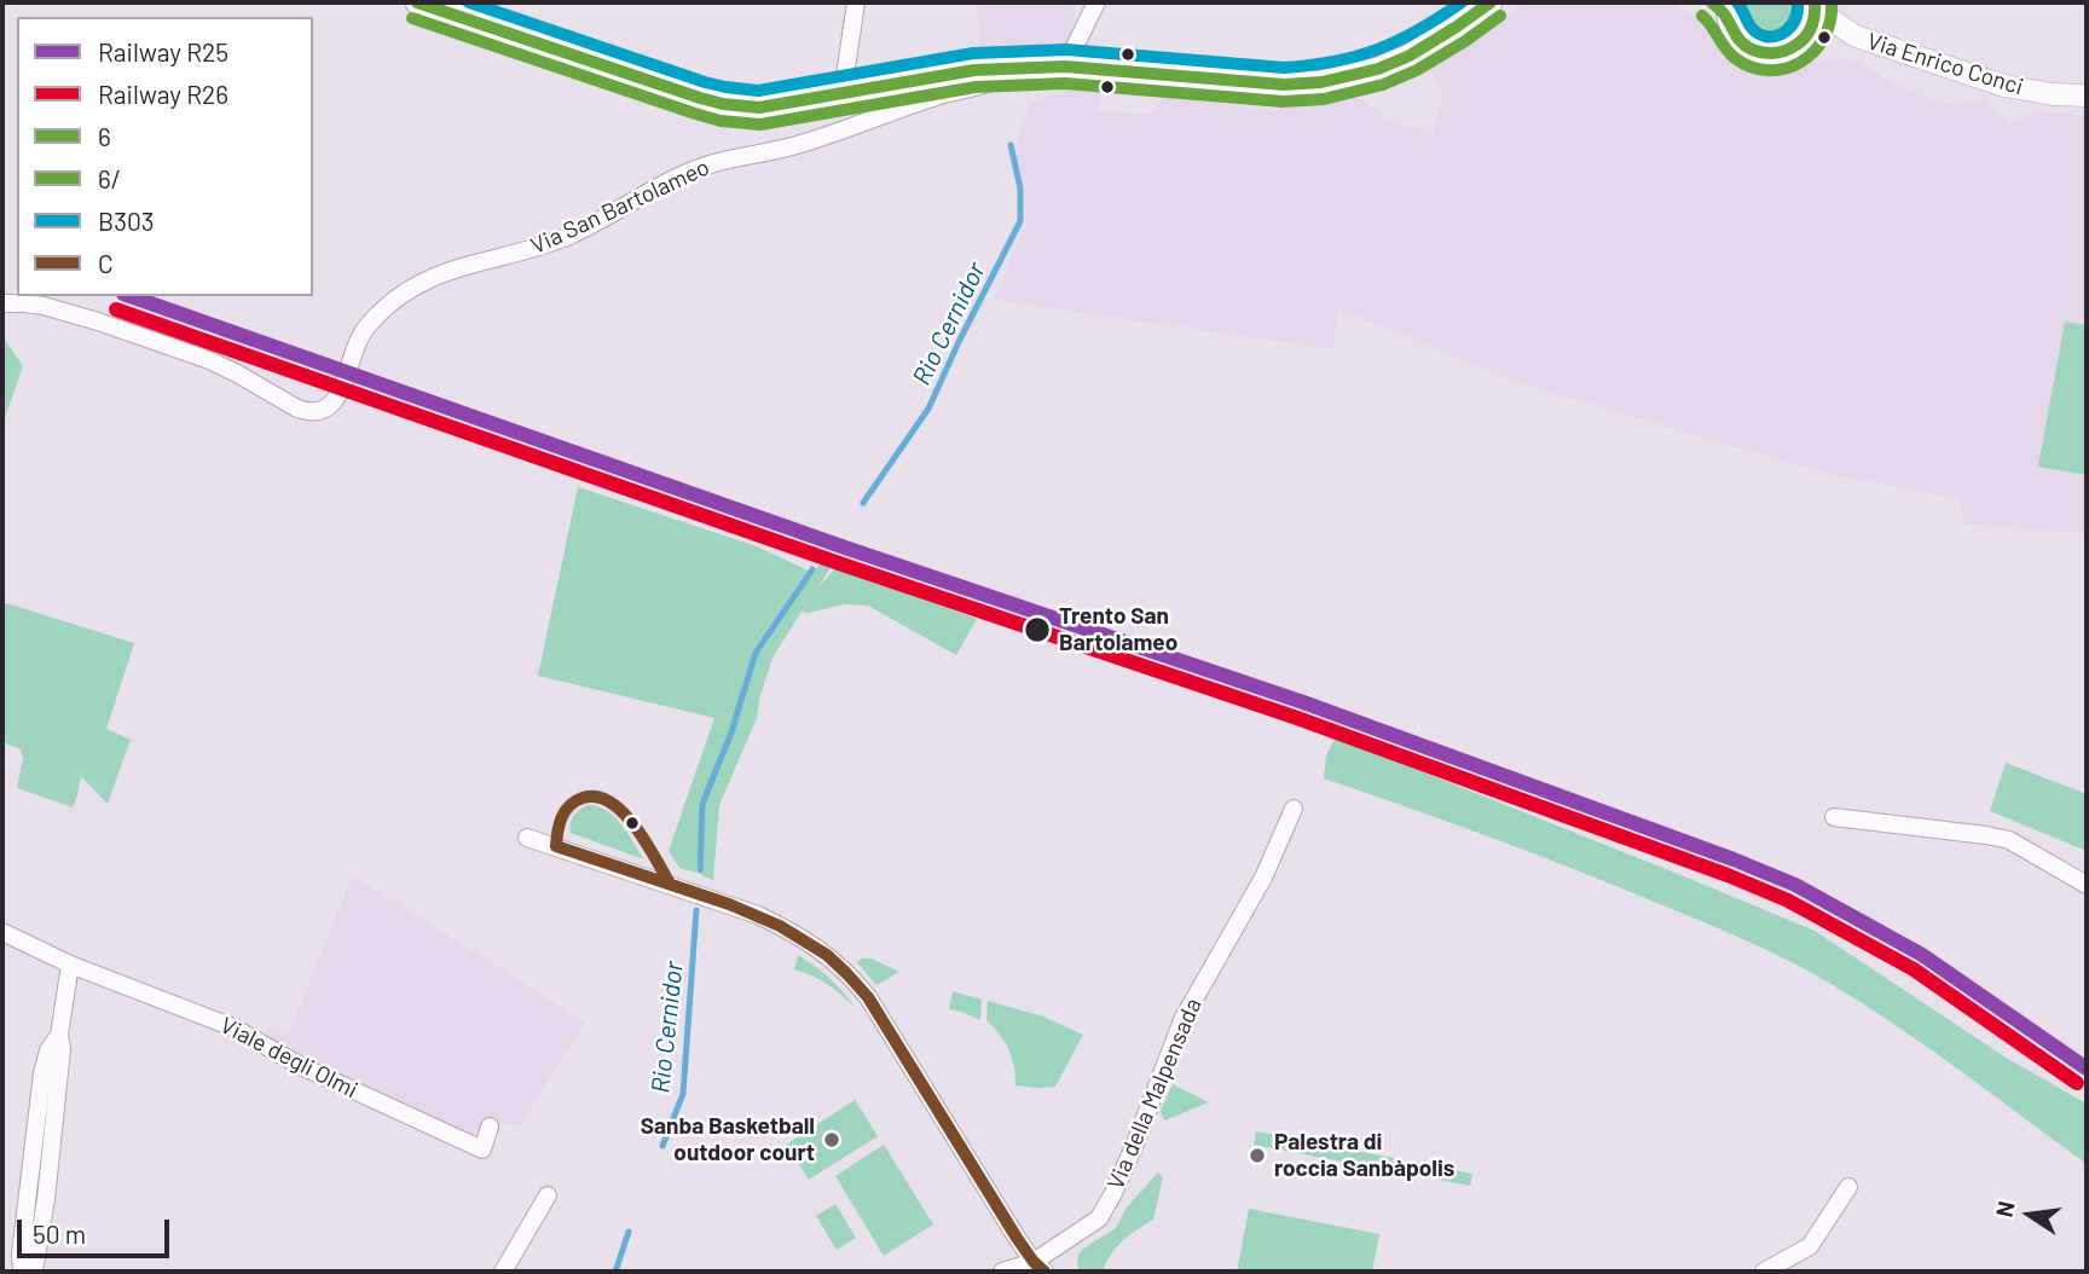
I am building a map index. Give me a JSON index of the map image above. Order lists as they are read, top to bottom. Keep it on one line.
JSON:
{"streets":{"street":["Via Enrico Conci","Via San Bartolameo","Viale degli Olmi","Via della Malpensada"]},"water":["Rio Cernidor"],"places":["Trento San Bartolameo","Sanba Basketball outdoor court","Palestra di roccia Sanbàpolis"],"lines":["transit line 6","transit line 6/","transit line B303","rail line R25","rail line R26","transit line C"],"legend":["Railway R25","Railway R26","6","6/","B303","C"],"scale_bar":"50 m","north":"left"}
